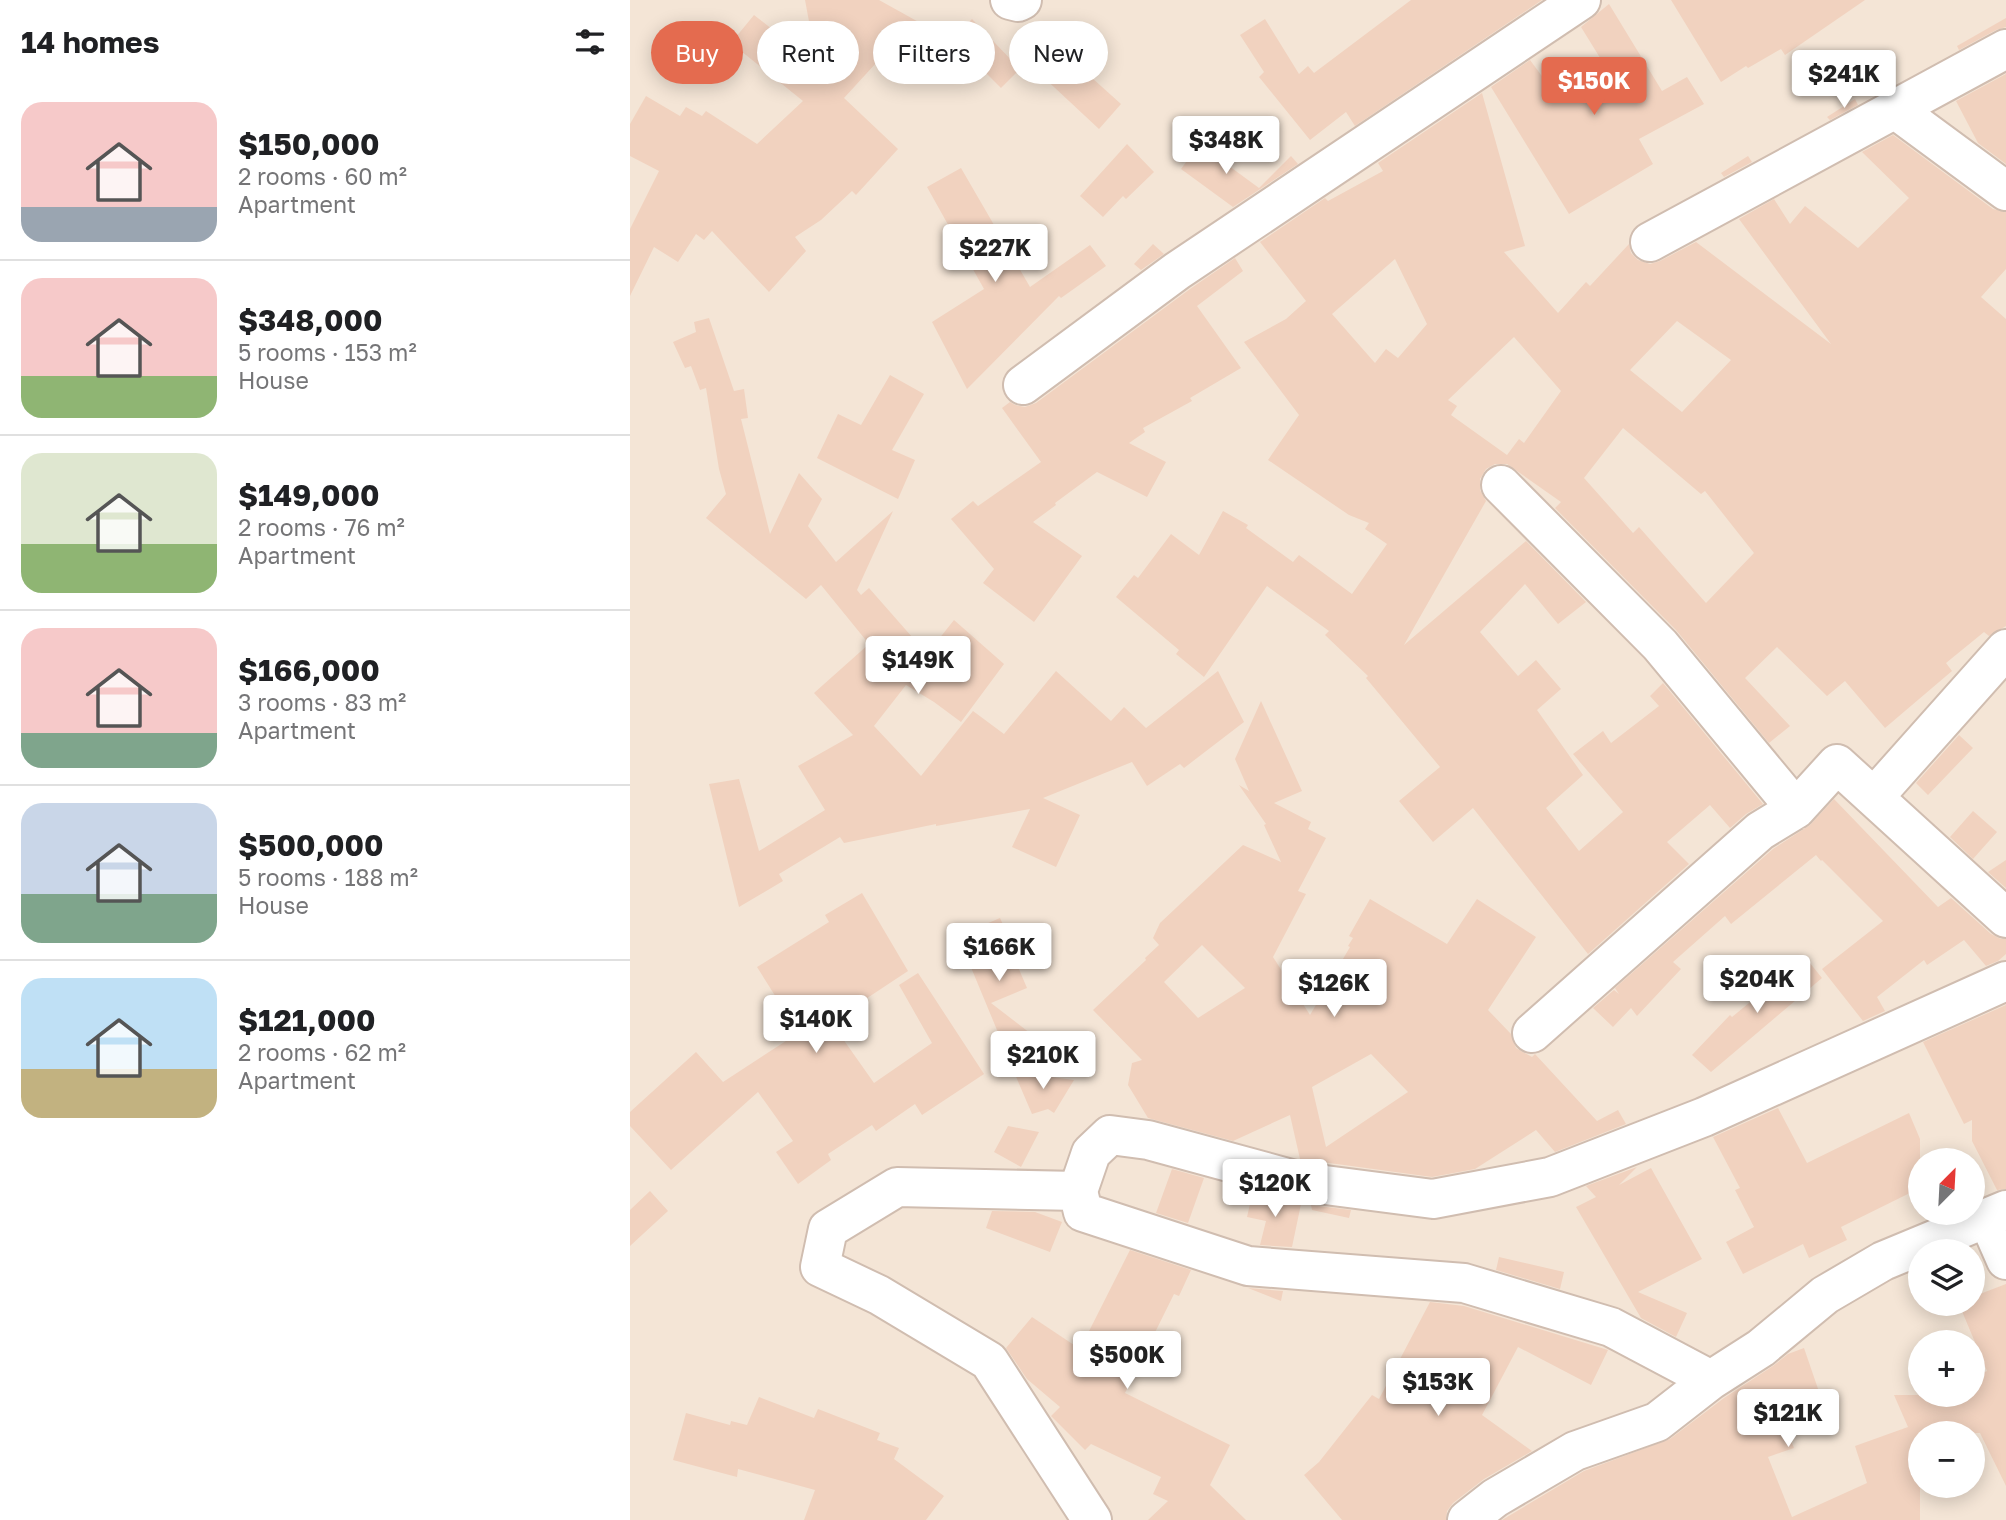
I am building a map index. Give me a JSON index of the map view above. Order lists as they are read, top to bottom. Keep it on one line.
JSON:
{"north":"top right","page":{"heading":"14 homes","chip":["Buy","Rent","Filters","New"],"price":["$241K","$150K","$348K","$227K","$149K","$166K","$204K","$126K","$140K","$210K","$120K","$500K","$153K","$121K"],"list":[{"name":"$150,000","note":"2 rooms · 60 m² · Apartment"},{"name":"$348,000","note":"5 rooms · 153 m² · House"},{"name":"$149,000","note":"2 rooms · 76 m² · Apartment"},{"name":"$166,000","note":"3 rooms · 83 m² · Apartment"},{"name":"$500,000","note":"5 rooms · 188 m² · House"},{"name":"$121,000","note":"2 rooms · 62 m² · Apartment"}],"map_buttons":["+","−"]}}
